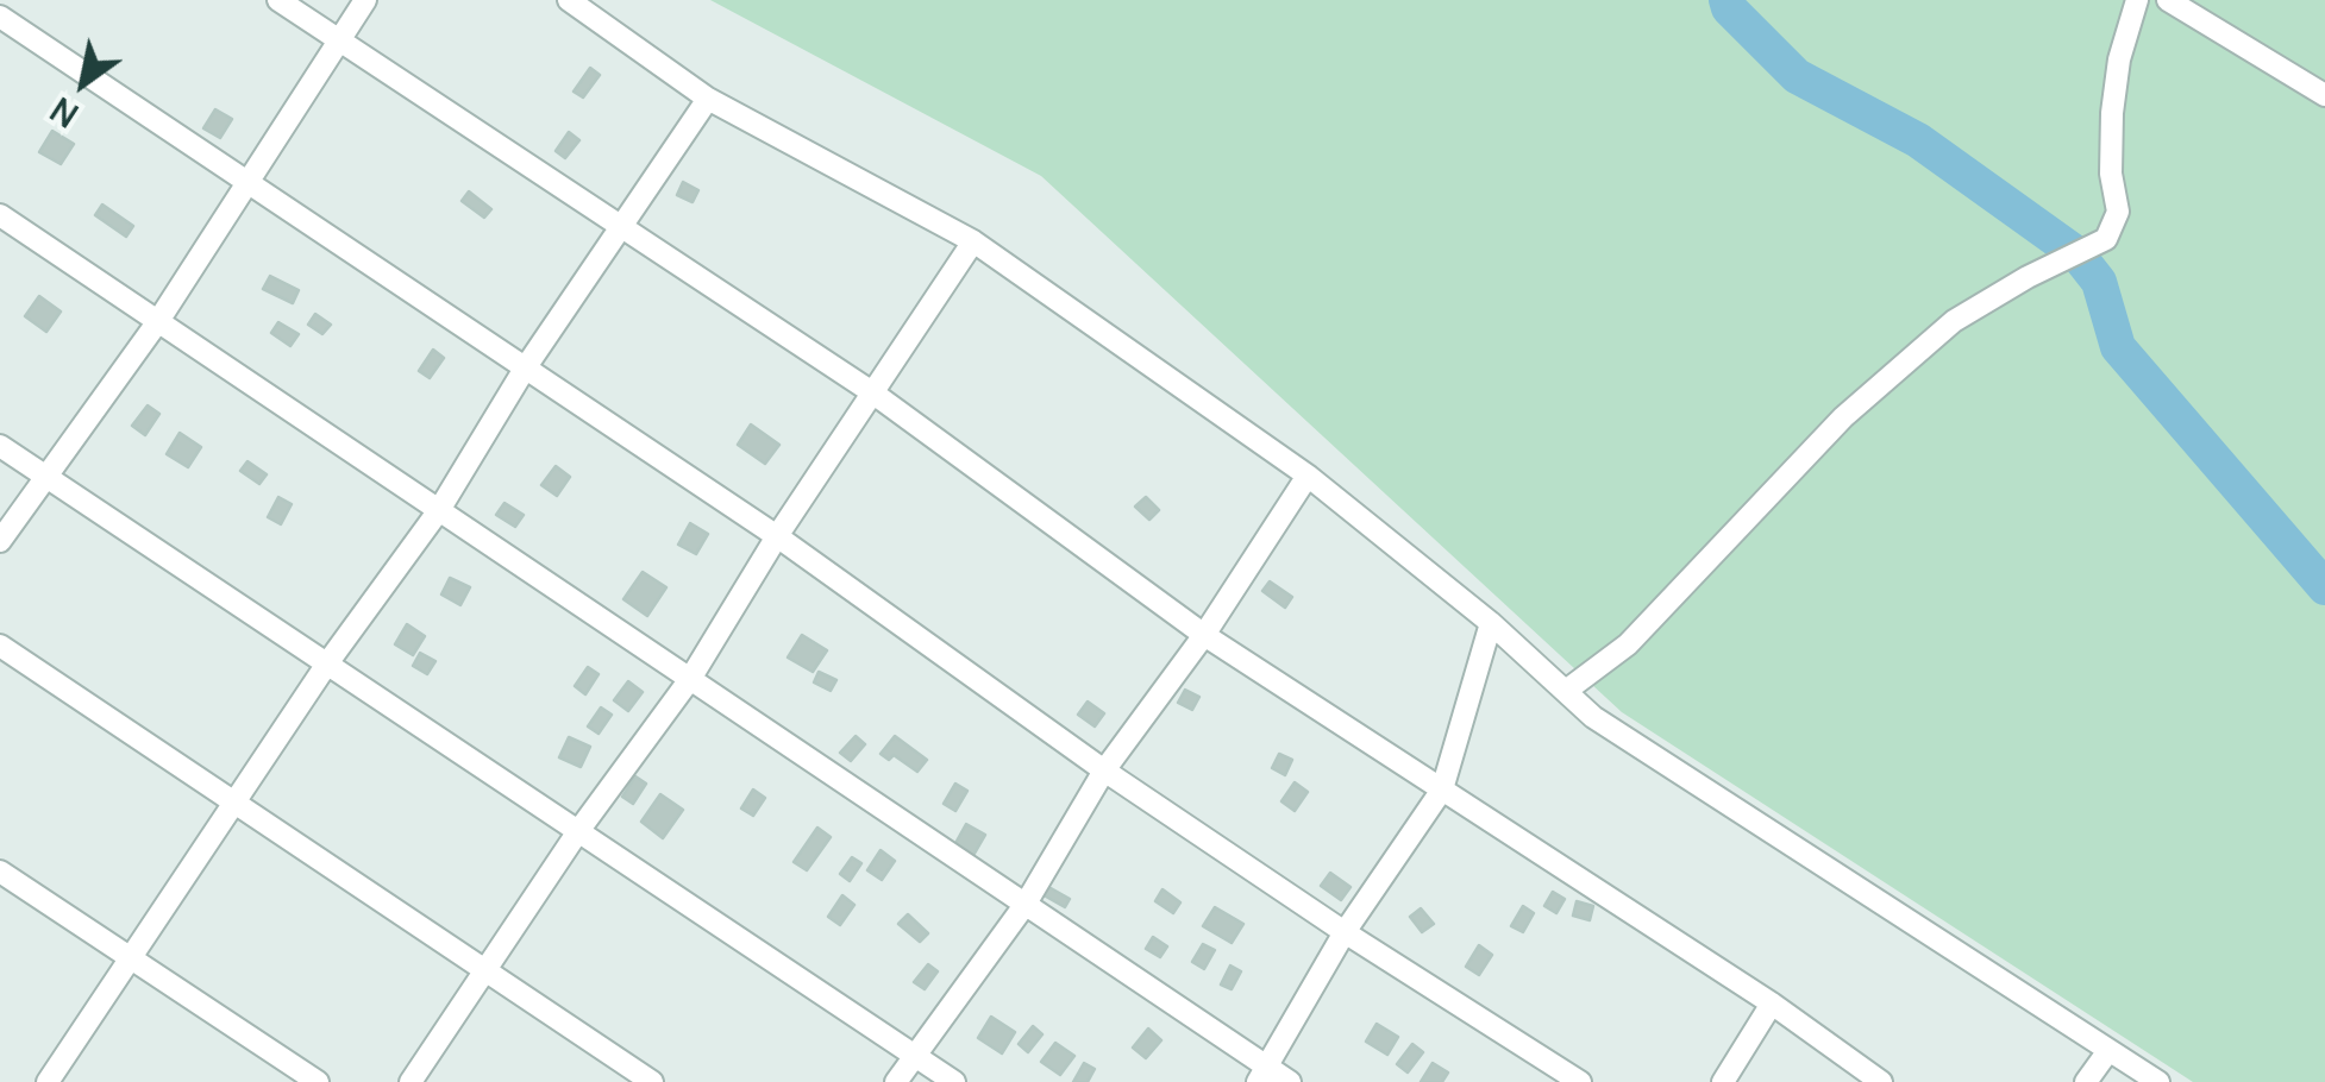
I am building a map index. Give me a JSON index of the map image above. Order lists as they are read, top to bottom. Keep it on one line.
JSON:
{"north":"bottom left"}
